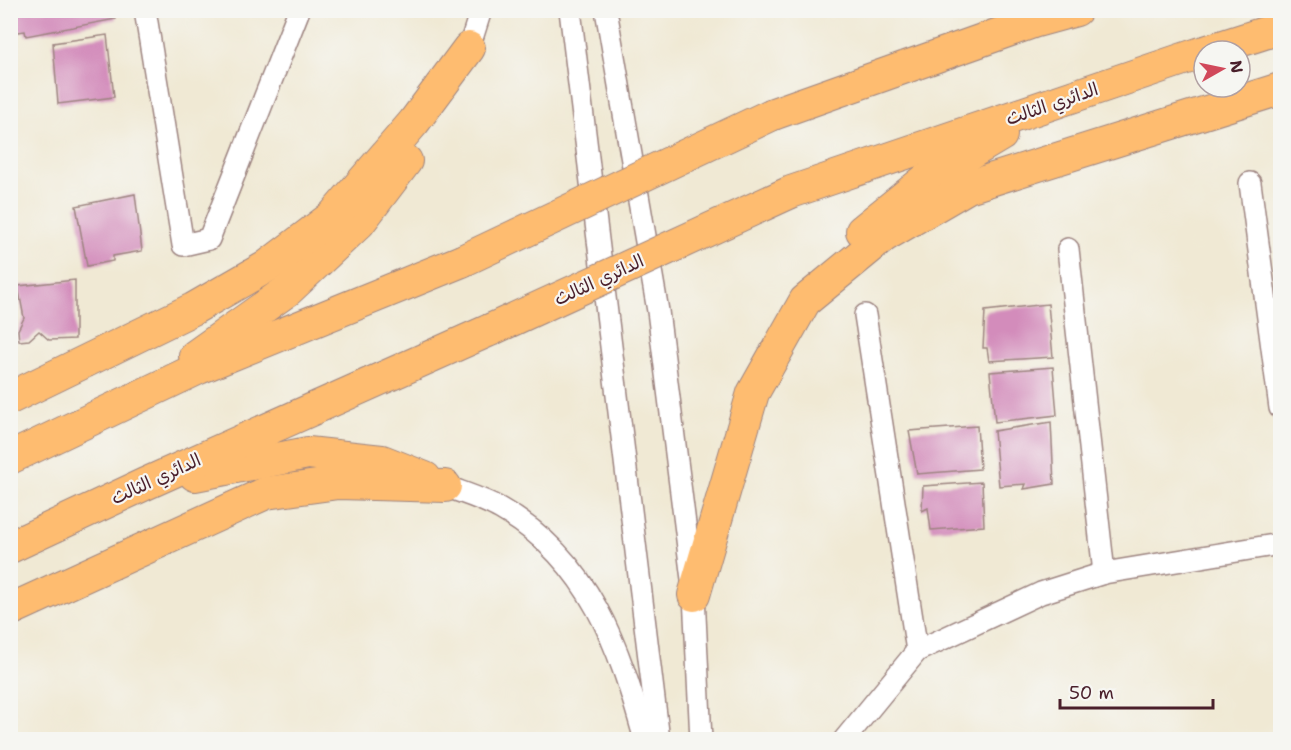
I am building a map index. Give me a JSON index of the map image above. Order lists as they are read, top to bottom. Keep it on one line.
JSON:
{"streets":{"highway":["الدائري الثالث"]},"scale_bar":"50 m","north":"right"}
